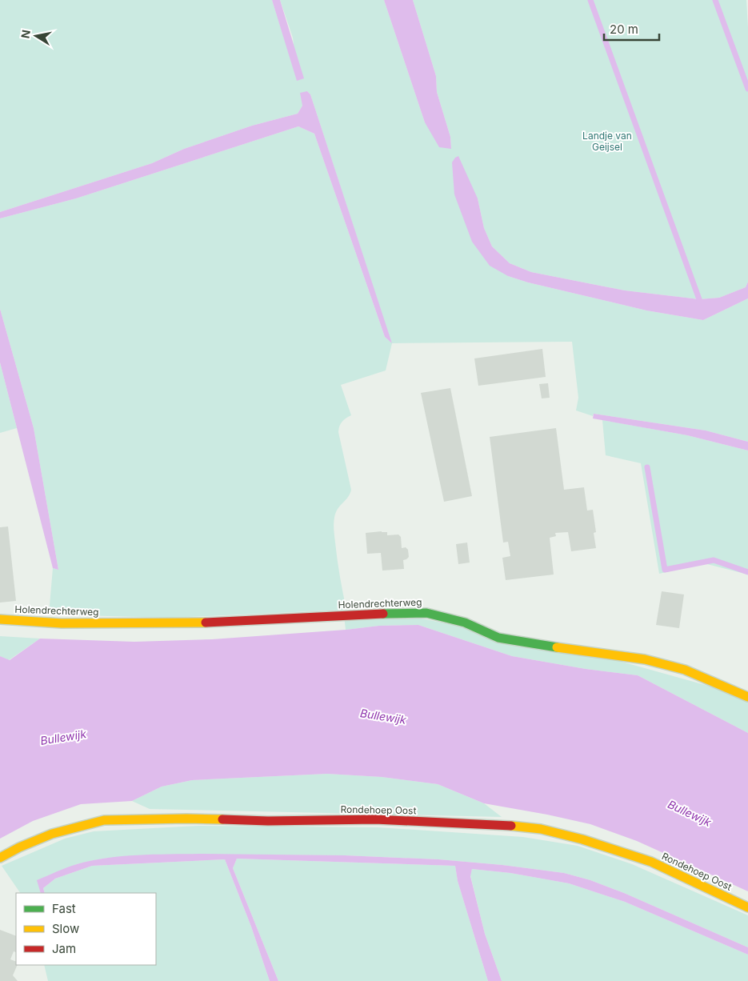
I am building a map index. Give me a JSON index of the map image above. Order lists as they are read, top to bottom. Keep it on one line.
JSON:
{"streets":{"street":["Holendrechterweg","Rondehoep Oost"]},"water":["Bullewijk"],"parks":["Landje van Geijsel"],"legend":["Fast","Slow","Jam"],"scale_bar":"20 m","north":"left"}
